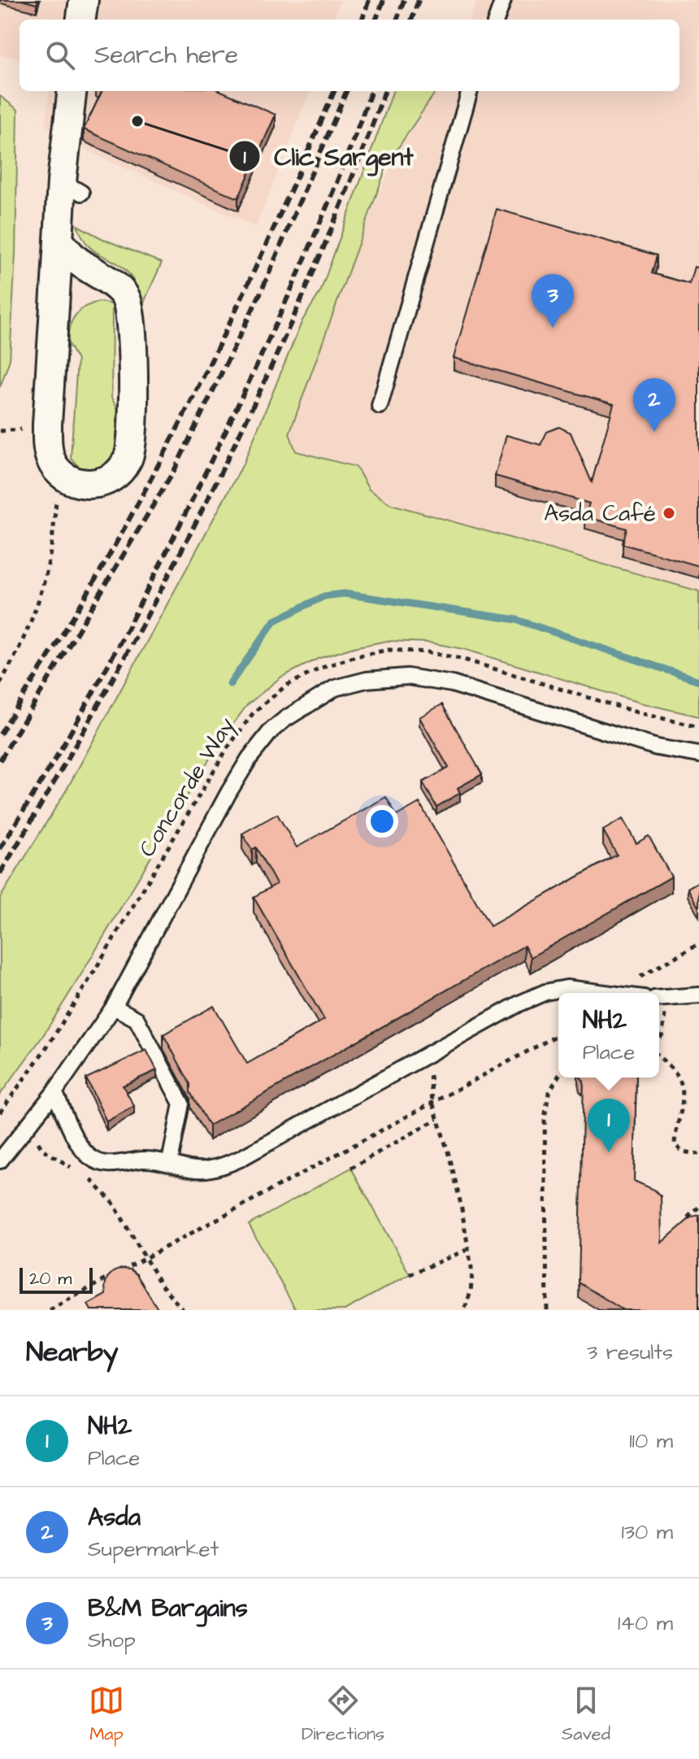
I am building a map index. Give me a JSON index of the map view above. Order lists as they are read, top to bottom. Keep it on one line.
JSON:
{"streets":{"path":["Concorde Way"]},"places":["Clic Sargent","Asda Café"],"scale_bar":"20 m","page":{"search":"Search here","pins":["3","2","1"],"popup":["NH2","Place"],"scale":"20 m","heading":["Nearby","3 results"],"list":[{"mark":"1","name":"NH2","note":"Place","value":"110 m"},{"mark":"2","name":"Asda","note":"Supermarket","value":"130 m"},{"mark":"3","name":"B&M Bargains","note":"Shop","value":"140 m"}],"nav":["Map","Directions","Saved"]}}
